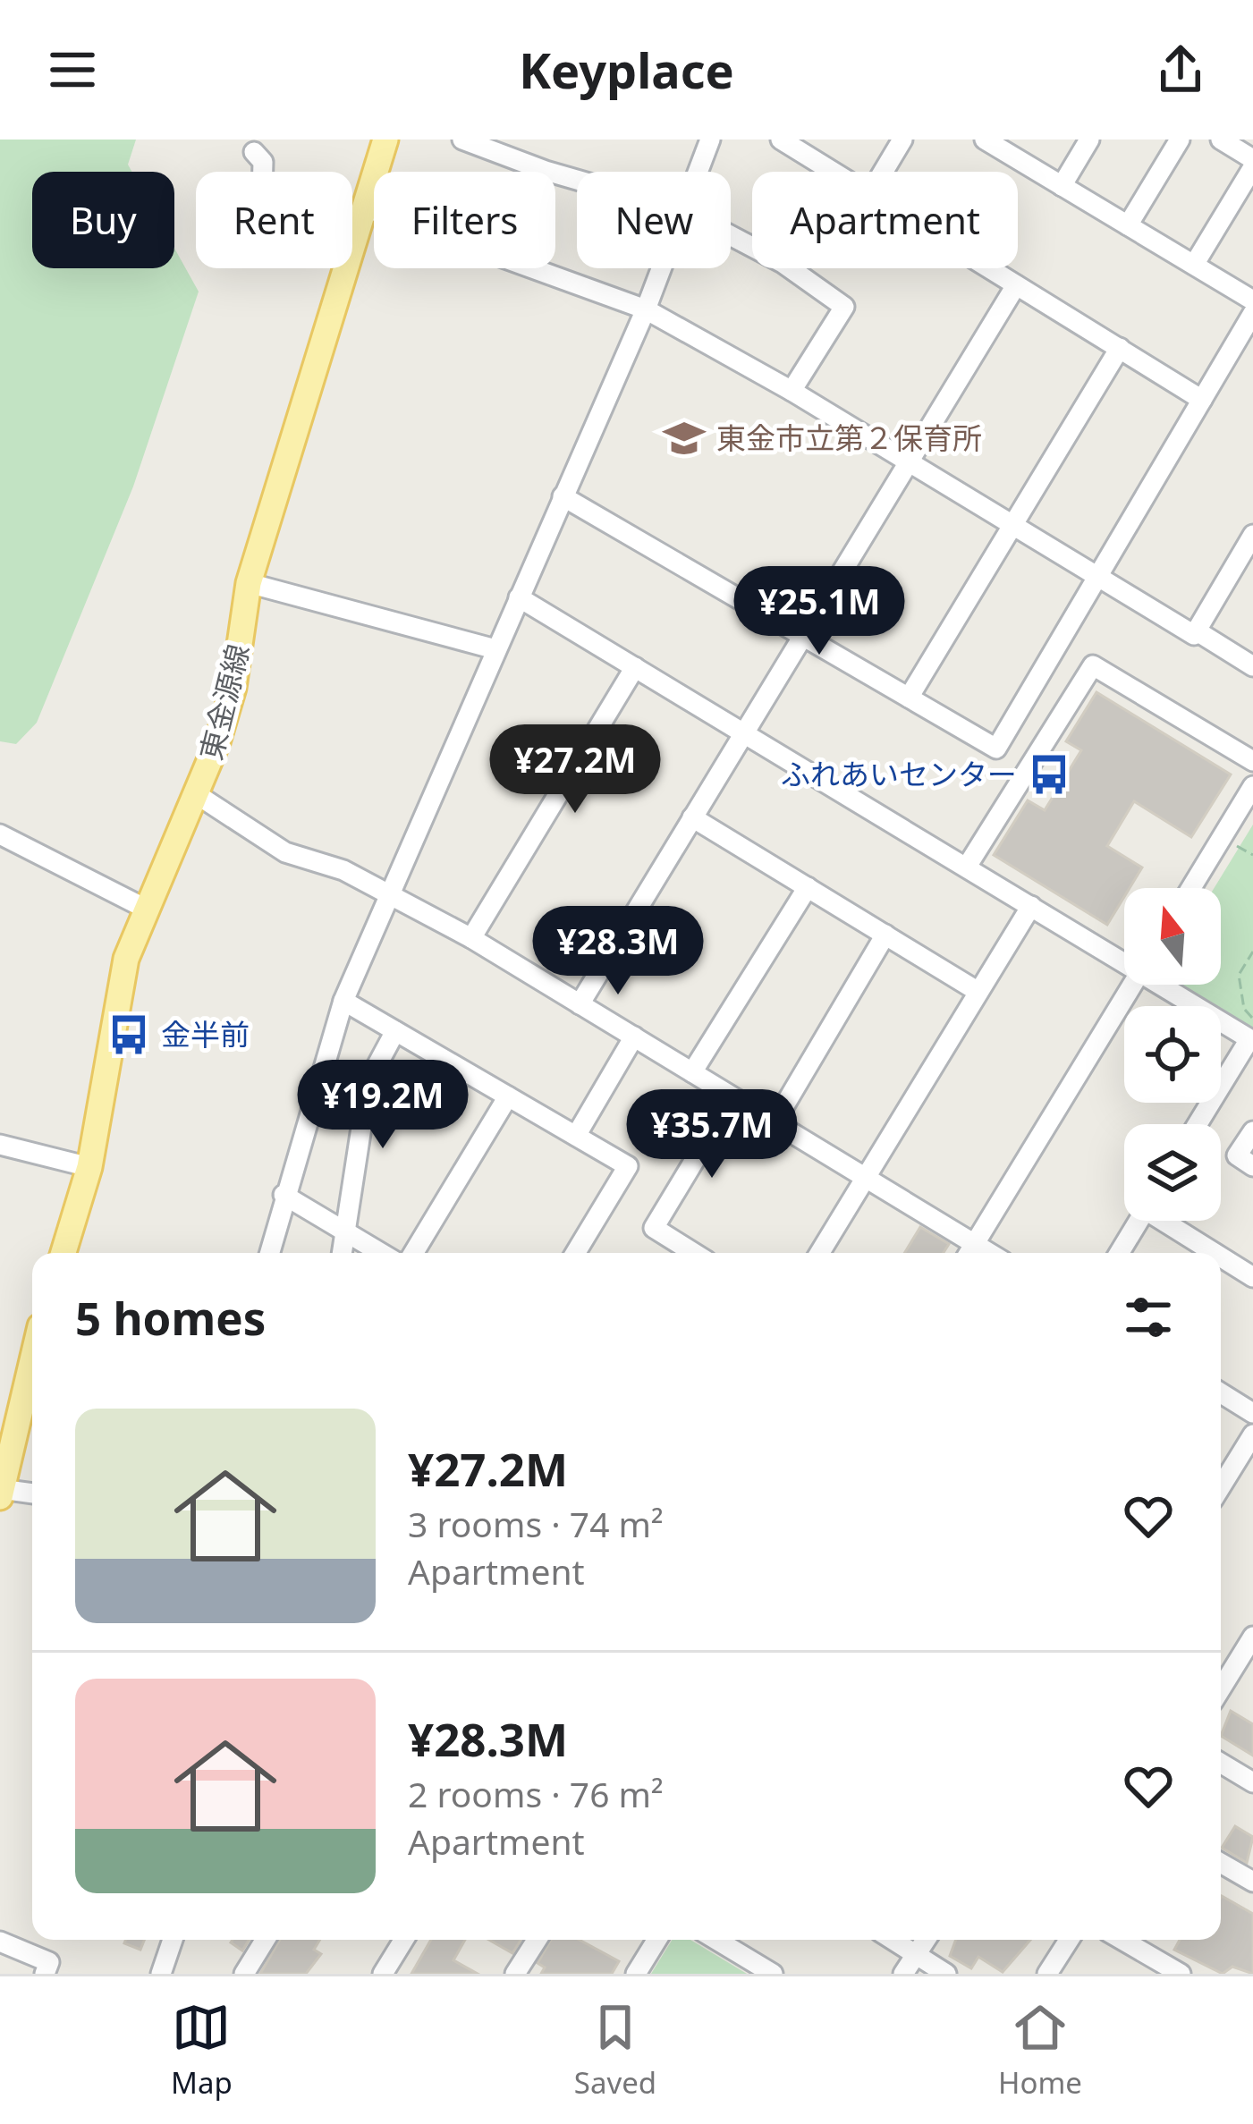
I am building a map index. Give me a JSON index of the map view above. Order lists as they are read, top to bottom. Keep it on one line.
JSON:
{"streets":{"main road":["東金源線"]},"places":{"school or university":["東金市立第２保育所"],"bus stop":["ふれあいセンター","金半前"]},"north":"top","page":{"header":"Keyplace","chip":["Buy","Rent","Filters","New","Apartment"],"price":["¥25.1M","¥27.2M","¥28.3M","¥19.2M","¥35.7M"],"heading":"5 homes","list":[{"name":"¥27.2M","note":"3 rooms · 74 m² · Apartment"},{"name":"¥28.3M","note":"2 rooms · 76 m² · Apartment"}],"tabs":["Map","Saved","Home"]}}
